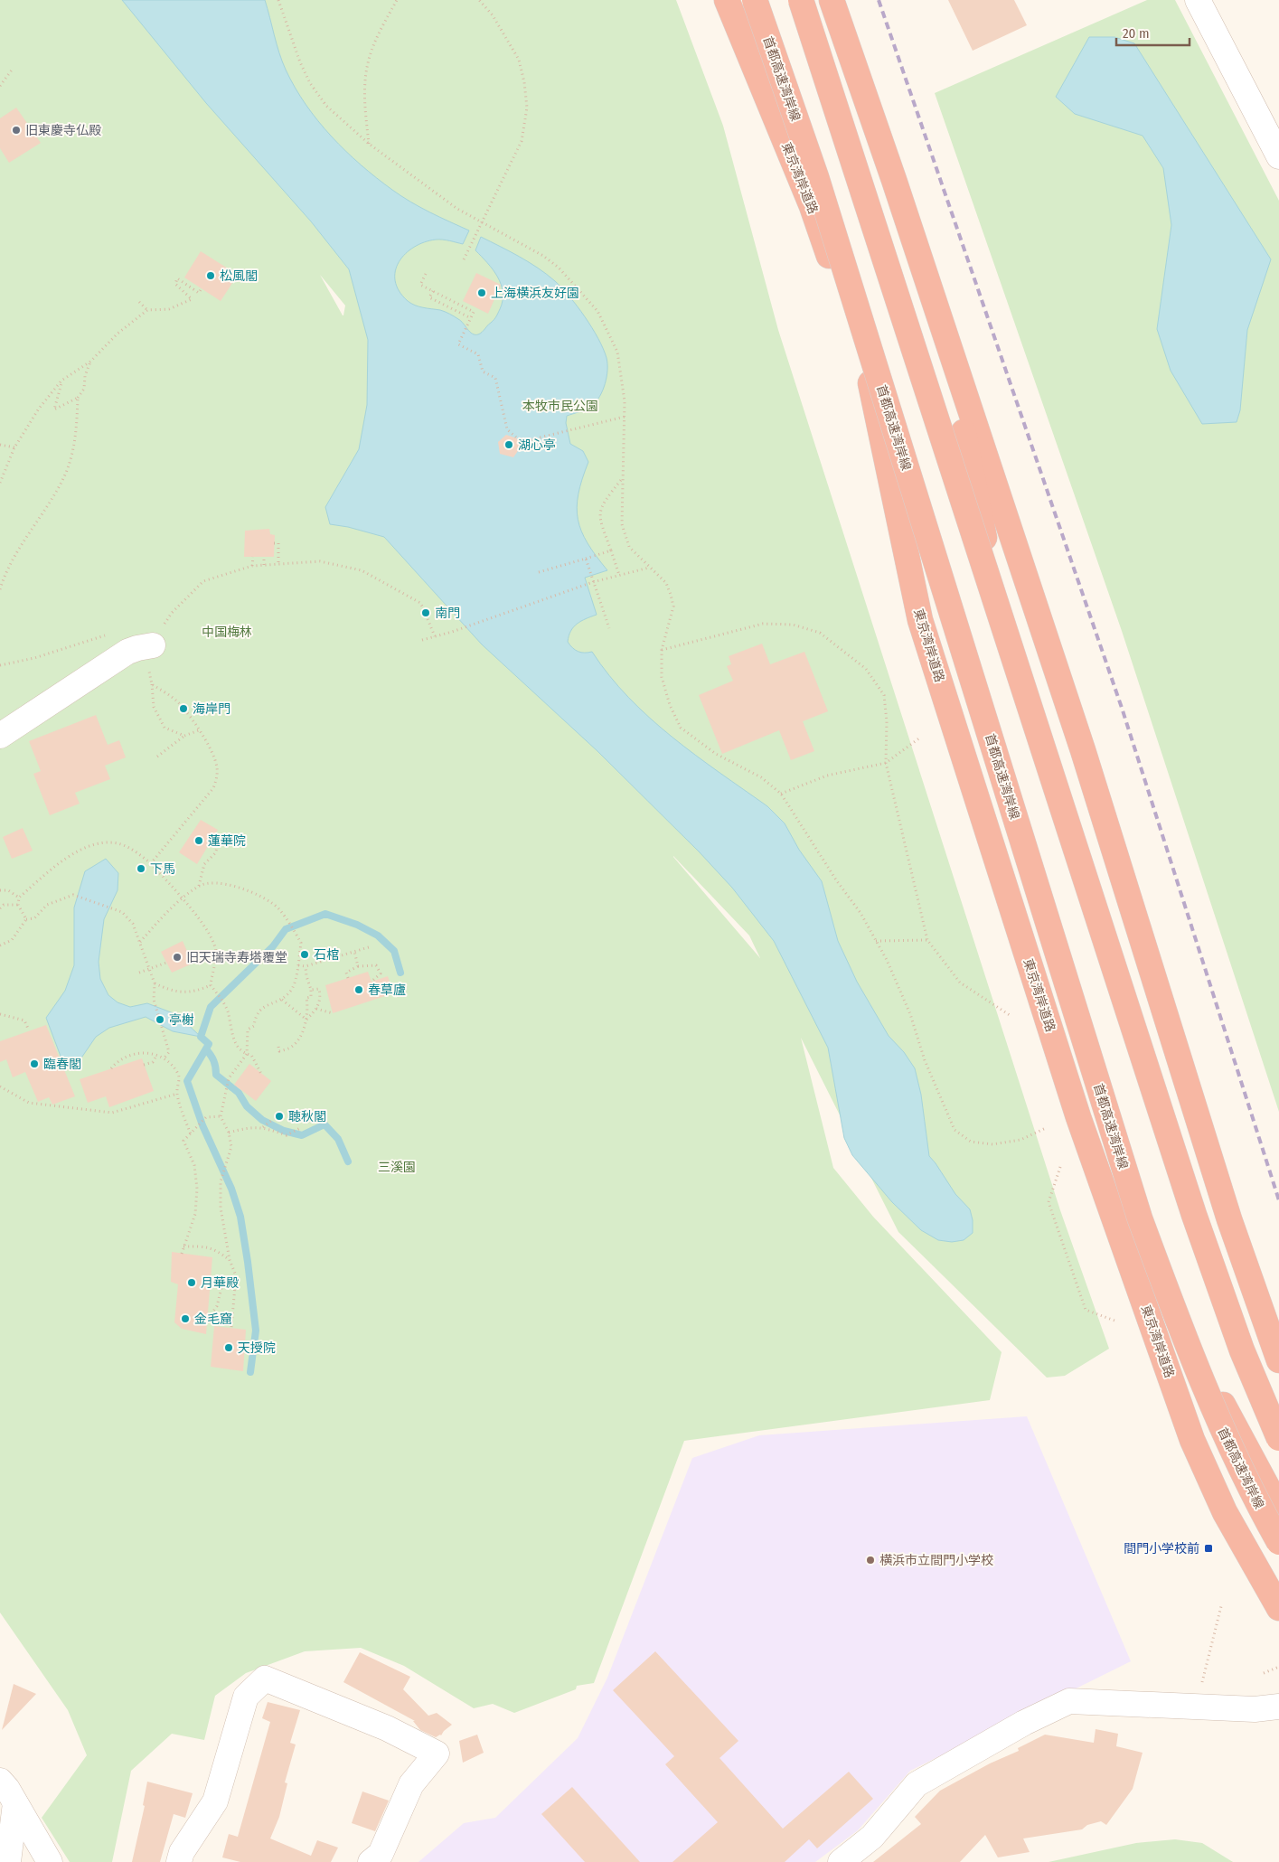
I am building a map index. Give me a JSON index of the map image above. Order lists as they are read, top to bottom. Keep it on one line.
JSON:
{"streets":{"highway":["首都高速湾岸線","東京湾岸道路"]},"parks":["本牧市民公園","中国梅林","三溪園"],"places":{"other":["旧東慶寺仏殿","松風閣","上海横浜友好園","湖心亭","南門","海岸門","蓮華院","下馬","石棺","旧天瑞寺寿塔覆堂","春草廬","亭榭","臨春閣","聴秋閣","月華殿","金毛窟","天授院","横浜市立間門小学校"],"transit":["間門小学校前"]},"scale_bar":"20 m"}
